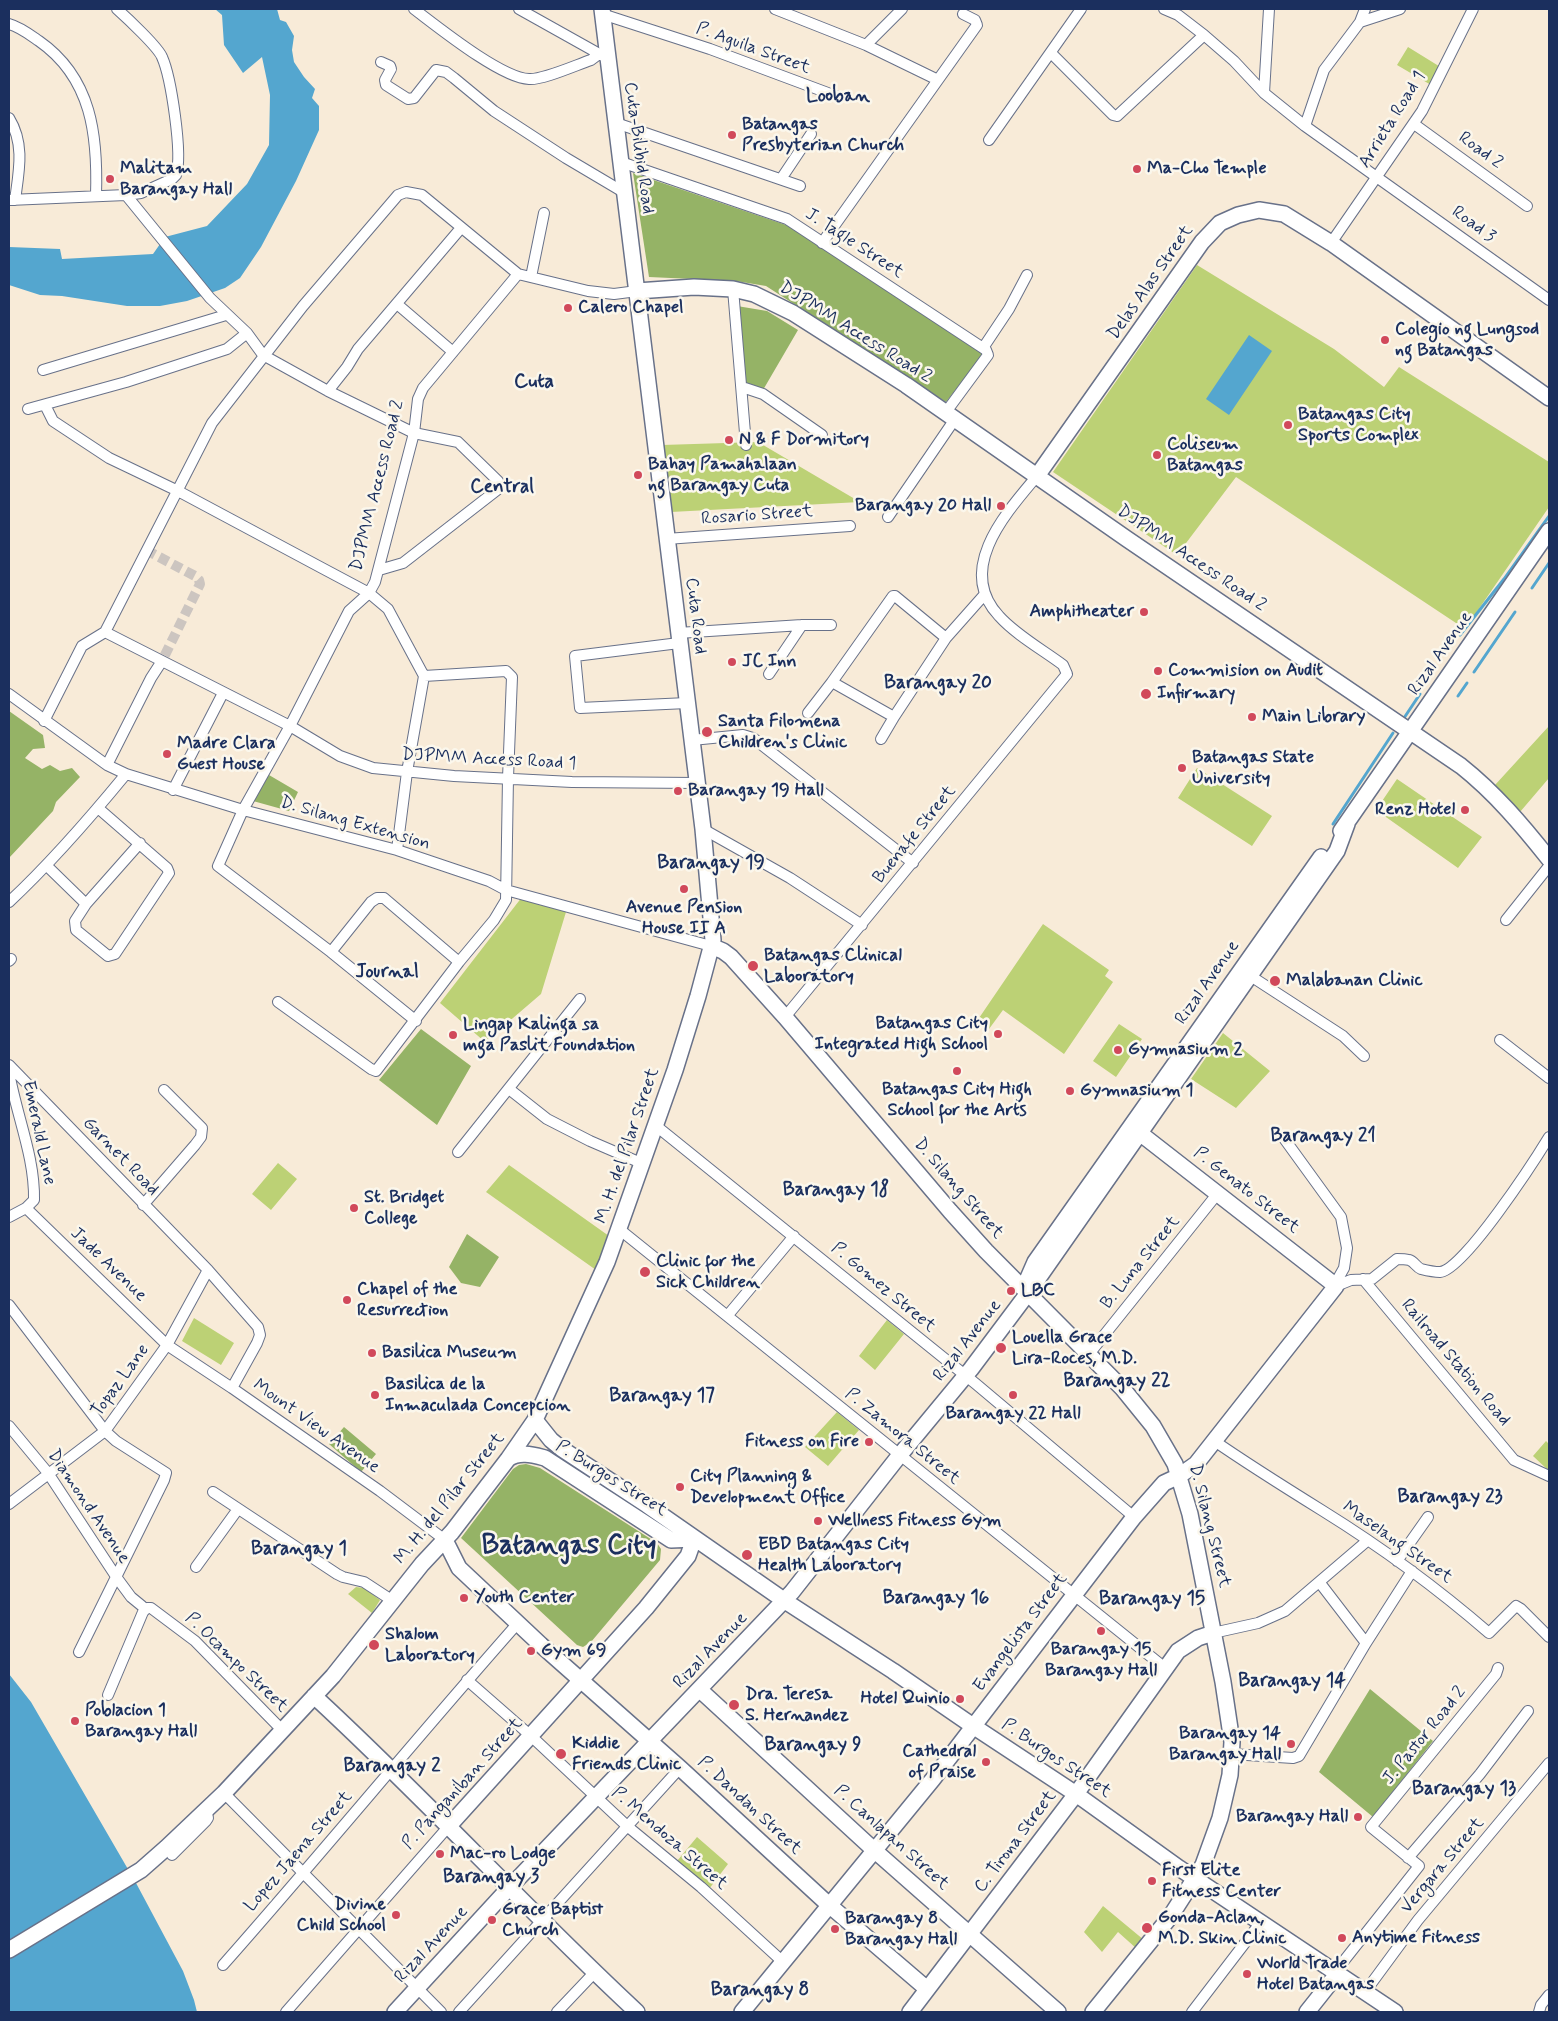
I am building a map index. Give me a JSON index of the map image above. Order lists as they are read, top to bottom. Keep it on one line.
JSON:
{"streets":{"street":["P. Aguila Street","Arrieta Road 1","Cuta-Bilibid Road","Road 2","Road 3","J. Tagle Street","Delas Alas Street","DJPMM Access Road 2","Rosario Street","Cuta Road","Rizal Avenue","DJPMM Access Road 1","D. Silang Extension","Buenafe Street","Emerald Lane","M. H. del Pilar Street","Garnet Road","D. Silang Street","P. Genato Street","B. Luna Street","Jade Avenue","P. Gomez Street","Railroad Station Road","Topaz Lane","Mount View Avenue","P. Zamora Street","P. Burgos Street","Diamond Avenue","Maselang Street","Evangelista Street","P. Ocampo Street","J. Pastor Road 2","P. Panganiban Street","P. Dandan Street","P. Canlapan Street","P. Mendoza Street","C. Tirona Street","Lopez Jaena Street","Vergara Street"]},"crossings":[["P. Aguila Street","Cuta-Bilibid Road"],["Arrieta Road 1","Road 2"],["Arrieta Road 1","Road 3"],["Arrieta Road 1","Delas Alas Street"],["Cuta-Bilibid Road","J. Tagle Street"],["Cuta-Bilibid Road","DJPMM Access Road 2"],["Cuta-Bilibid Road","Cuta Road"],["Delas Alas Street","DJPMM Access Road 2"],["Delas Alas Street","Buenafe Street"],["DJPMM Access Road 2","Cuta Road"],["DJPMM Access Road 2","Rizal Avenue"],["DJPMM Access Road 2","DJPMM Access Road 1"],["DJPMM Access Road 2","D. Silang Extension"],["Rosario Street","Cuta Road"],["Cuta Road","DJPMM Access Road 1"],["Cuta Road","D. Silang Extension"],["Cuta Road","M. H. del Pilar Street"],["Cuta Road","D. Silang Street"],["Rizal Avenue","D. Silang Street"],["Rizal Avenue","P. Genato Street"],["Rizal Avenue","P. Gomez Street"],["Rizal Avenue","P. Zamora Street"],["Rizal Avenue","P. Burgos Street"],["Rizal Avenue","P. Dandan Street"],["Rizal Avenue","P. Canlapan Street"],["Rizal Avenue","P. Mendoza Street"],["D. Silang Extension","M. H. del Pilar Street"],["D. Silang Extension","D. Silang Street"],["Buenafe Street","D. Silang Street"],["Emerald Lane","Jade Avenue"],["M. H. del Pilar Street","D. Silang Street"],["M. H. del Pilar Street","P. Gomez Street"],["M. H. del Pilar Street","Mount View Avenue"],["M. H. del Pilar Street","P. Zamora Street"],["M. H. del Pilar Street","P. Burgos Street"],["M. H. del Pilar Street","P. Ocampo Street"],["M. H. del Pilar Street","P. Dandan Street"],["Garnet Road","Topaz Lane"],["Garnet Road","Mount View Avenue"],["D. Silang Street","B. Luna Street"],["D. Silang Street","P. Burgos Street"],["D. Silang Street","Evangelista Street"],["D. Silang Street","C. Tirona Street"],["P. Genato Street","B. Luna Street"],["P. Genato Street","Evangelista Street"],["Jade Avenue","Topaz Lane"],["Jade Avenue","Mount View Avenue"],["P. Gomez Street","Evangelista Street"],["Topaz Lane","Mount View Avenue"],["Topaz Lane","Diamond Avenue"],["Mount View Avenue","P. Dandan Street"],["P. Zamora Street","Evangelista Street"],["P. Zamora Street","C. Tirona Street"],["P. Burgos Street","Evangelista Street"],["P. Burgos Street","P. Panganiban Street"],["P. Burgos Street","C. Tirona Street"],["P. Burgos Street","Vergara Street"],["Maselang Street","Evangelista Street"],["Evangelista Street","P. Dandan Street"],["Evangelista Street","P. Canlapan Street"],["Evangelista Street","P. Mendoza Street"],["P. Panganiban Street","P. Dandan Street"],["P. Panganiban Street","P. Mendoza Street"],["P. Dandan Street","C. Tirona Street"],["P. Dandan Street","Lopez Jaena Street"],["P. Canlapan Street","C. Tirona Street"],["P. Mendoza Street","Lopez Jaena Street"]],"districts":["Looban","Cuta","Central","Barangay 20","Barangay 19","Journal","Barangay 21","Barangay 18","Barangay 22","Barangay 17","Barangay 23","Batangas City","Barangay 1","Barangay 16","Barangay 15","Barangay 14","Barangay 9","Barangay 2","Barangay 13","Barangay 3","Barangay 8"],"places":["Batangas Presbyterian Church","Ma-Cho Temple","Malitam Barangay Hall","Calero Chapel","Colegio ng Lungsod ng Batangas","Batangas City Sports Complex","N & F Dormitory","Coliseum Batangas","Bahay Pamahalaan ng Barangay Cuta","Barangay 20 Hall","Amphitheater","JC Inn","Commision on Audit","Infirmary","Main Library","Santa Filomena Children's Clinic","Madre Clara Guest House","Batangas State University","Barangay 19 Hall","Renz Hotel","Avenue Pension House II A","Batangas Clinical Laboratory","Malabanan Clinic","Batangas City Integrated High School","Lingap Kalinga sa mga Paslit Foundation","Gymnasium 2","Batangas City High School for the Arts","Gymnasium 1","St. Bridget College","Clinic for the Sick Children","LBC","Chapel of the Resurrection","Louella Grace Lira-Roces, M.D.","Basilica Museum","Basilica de la Inmaculada Concepcion","Barangay 22 Hall","Fitness on Fire","City Planning & Development Office","Wellness Fitness Gym","EBD Batangas City Health Laboratory","Youth Center","Barangay 15 Barangay Hall","Shalom Laboratory","Gym 69","Hotel Quinio","Dra. Teresa S. Hernandez","Poblacion 1 Barangay Hall","Barangay 14 Barangay Hall","Kiddie Friends Clinic","Cathedral of Praise","Barangay Hall","Mac-ro Lodge","First Elite Fitness Center","Divine Child School","Grace Baptist Church","Gonda-Aclan, M.D. Skin Clinic","Barangay 8 Barangay Hall","Anytime Fitness","World Trade Hotel Batangas"]}
